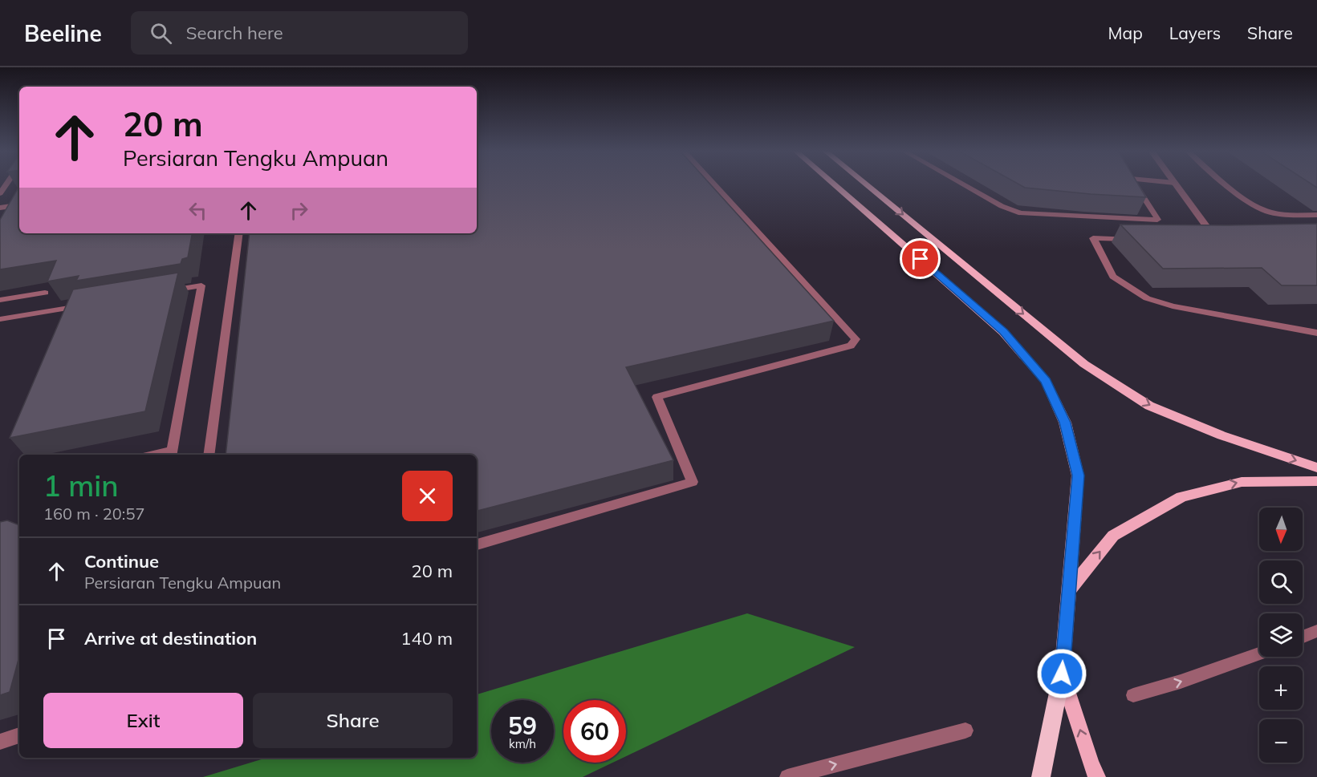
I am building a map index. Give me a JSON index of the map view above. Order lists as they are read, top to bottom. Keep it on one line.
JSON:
{"north":"bottom","page":{"header":"Beeline","search":"Search here","nav":["Map","Layers","Share"],"turn":["20 m","Persiaran Tengku Ampuan"],"heading":["1 min","160 m · 20:57"],"map_buttons":["+","−"],"list":[{"name":"Continue","note":"Persiaran Tengku Ampuan","value":"20 m"},{"name":"Arrive at destination","value":"140 m"}],"buttons":["Exit","Share"],"speed":"59 km/h","limit":"60"}}
